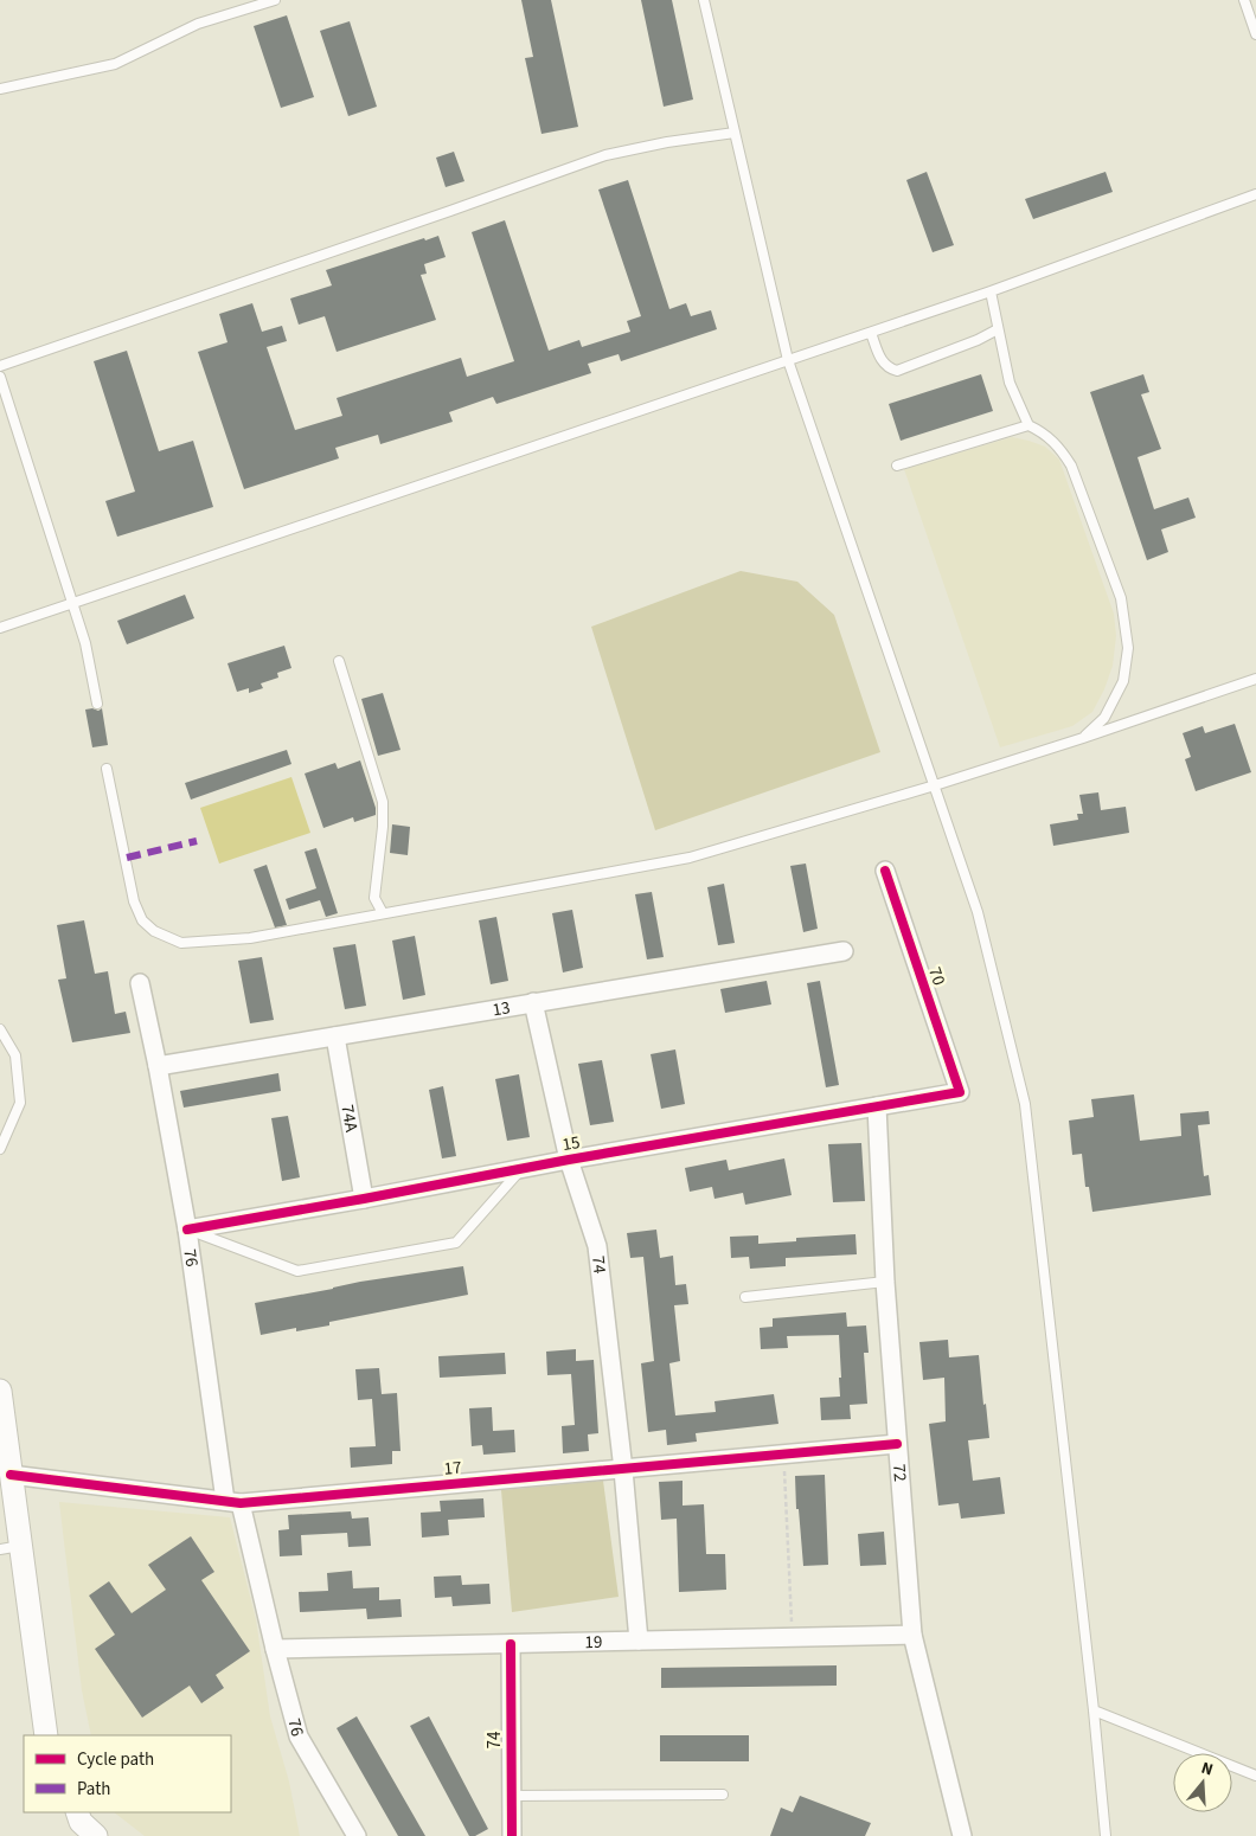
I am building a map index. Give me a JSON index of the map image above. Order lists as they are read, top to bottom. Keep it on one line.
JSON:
{"streets":{"street":["70","13","74A","15","76","74","17","72","19"]},"crossings":[["70","15"],["13","74A"],["13","76"],["13","74"],["74A","15"],["15","76"],["15","74"],["15","72"],["76","17"],["76","19"],["74","17"],["74","19"],["17","72"],["72","19"]],"legend":["Cycle path","Path"],"north":"top"}
